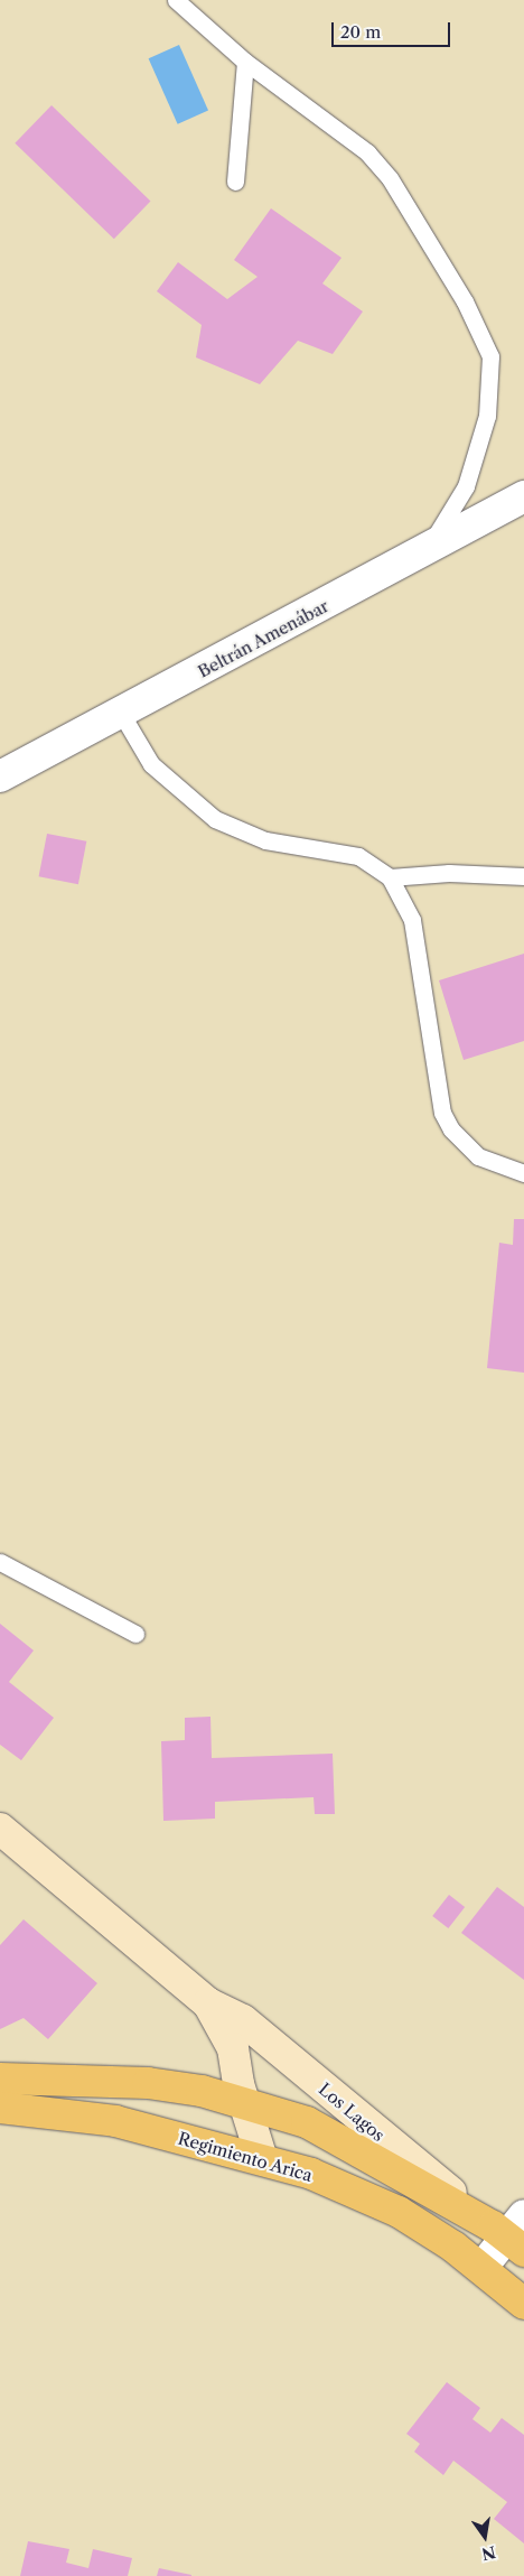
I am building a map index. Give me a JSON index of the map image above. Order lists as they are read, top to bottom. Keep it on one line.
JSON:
{"streets":{"main road":["Los Lagos","Regimiento Arica"],"street":["Beltrán Amenábar"]},"crossings":[["Los Lagos","Regimiento Arica"]],"scale_bar":"20 m","north":"bottom"}
